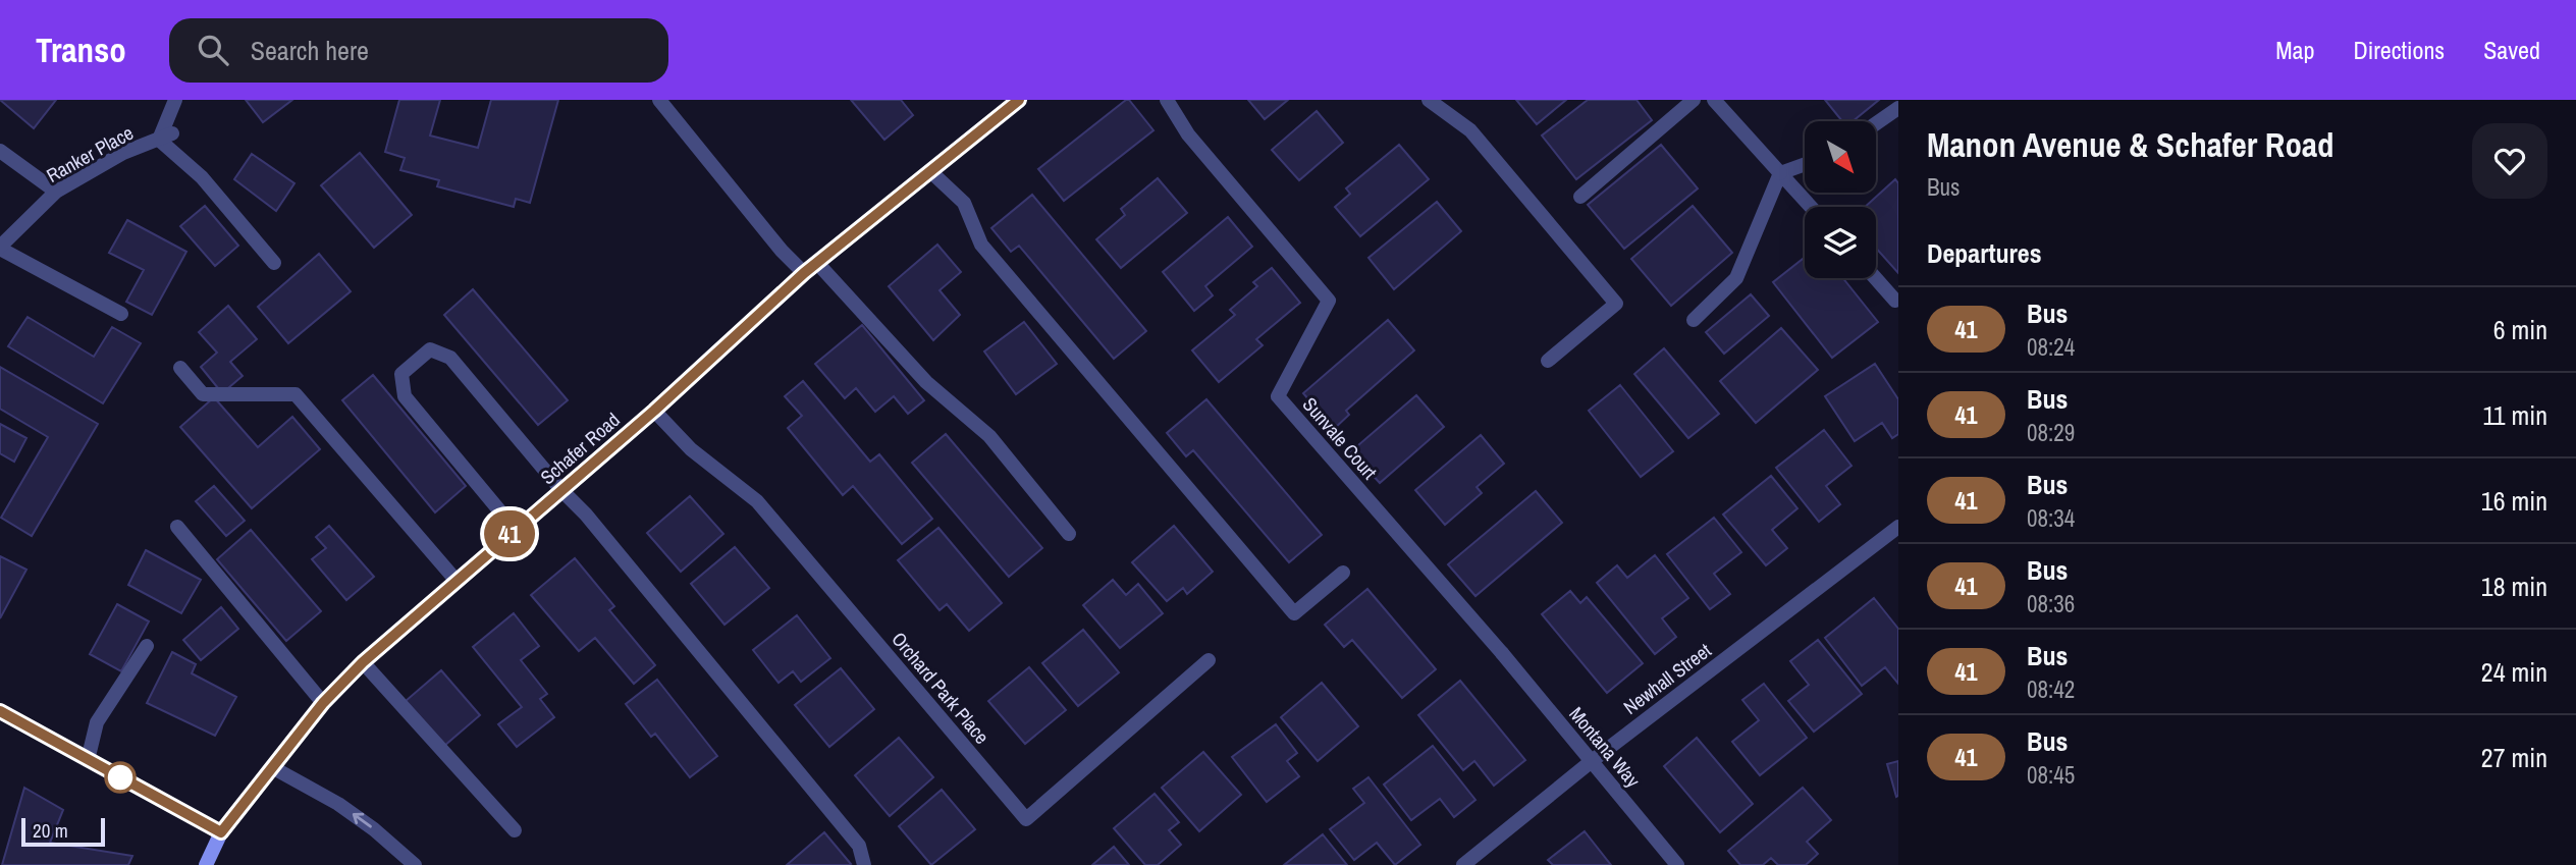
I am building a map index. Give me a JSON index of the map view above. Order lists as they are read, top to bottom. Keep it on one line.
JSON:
{"streets":{"street":["Ranker Place","Sunvale Court","Schafer Road","Newhall Street","Orchard Park Place","Montana Way"]},"crossings":[["Sunvale Court","Montana Way"],["Schafer Road","Orchard Park Place"],["Newhall Street","Montana Way"]],"lines":["bus line 41"],"scale_bar":"20 m","north":"bottom right","page":{"header":"Transo","search":"Search here","nav":["Map","Directions","Saved"],"on_map":"41","heading":[["Manon Avenue & Schafer Road","Bus"],"Departures"],"list":[{"mark":"41","name":"Bus","note":"08:24","value":"6 min"},{"mark":"41","name":"Bus","note":"08:29","value":"11 min"},{"mark":"41","name":"Bus","note":"08:34","value":"16 min"},{"mark":"41","name":"Bus","note":"08:36","value":"18 min"},{"mark":"41","name":"Bus","note":"08:42","value":"24 min"},{"mark":"41","name":"Bus","note":"08:45","value":"27 min"}],"scale":"20 m"}}
